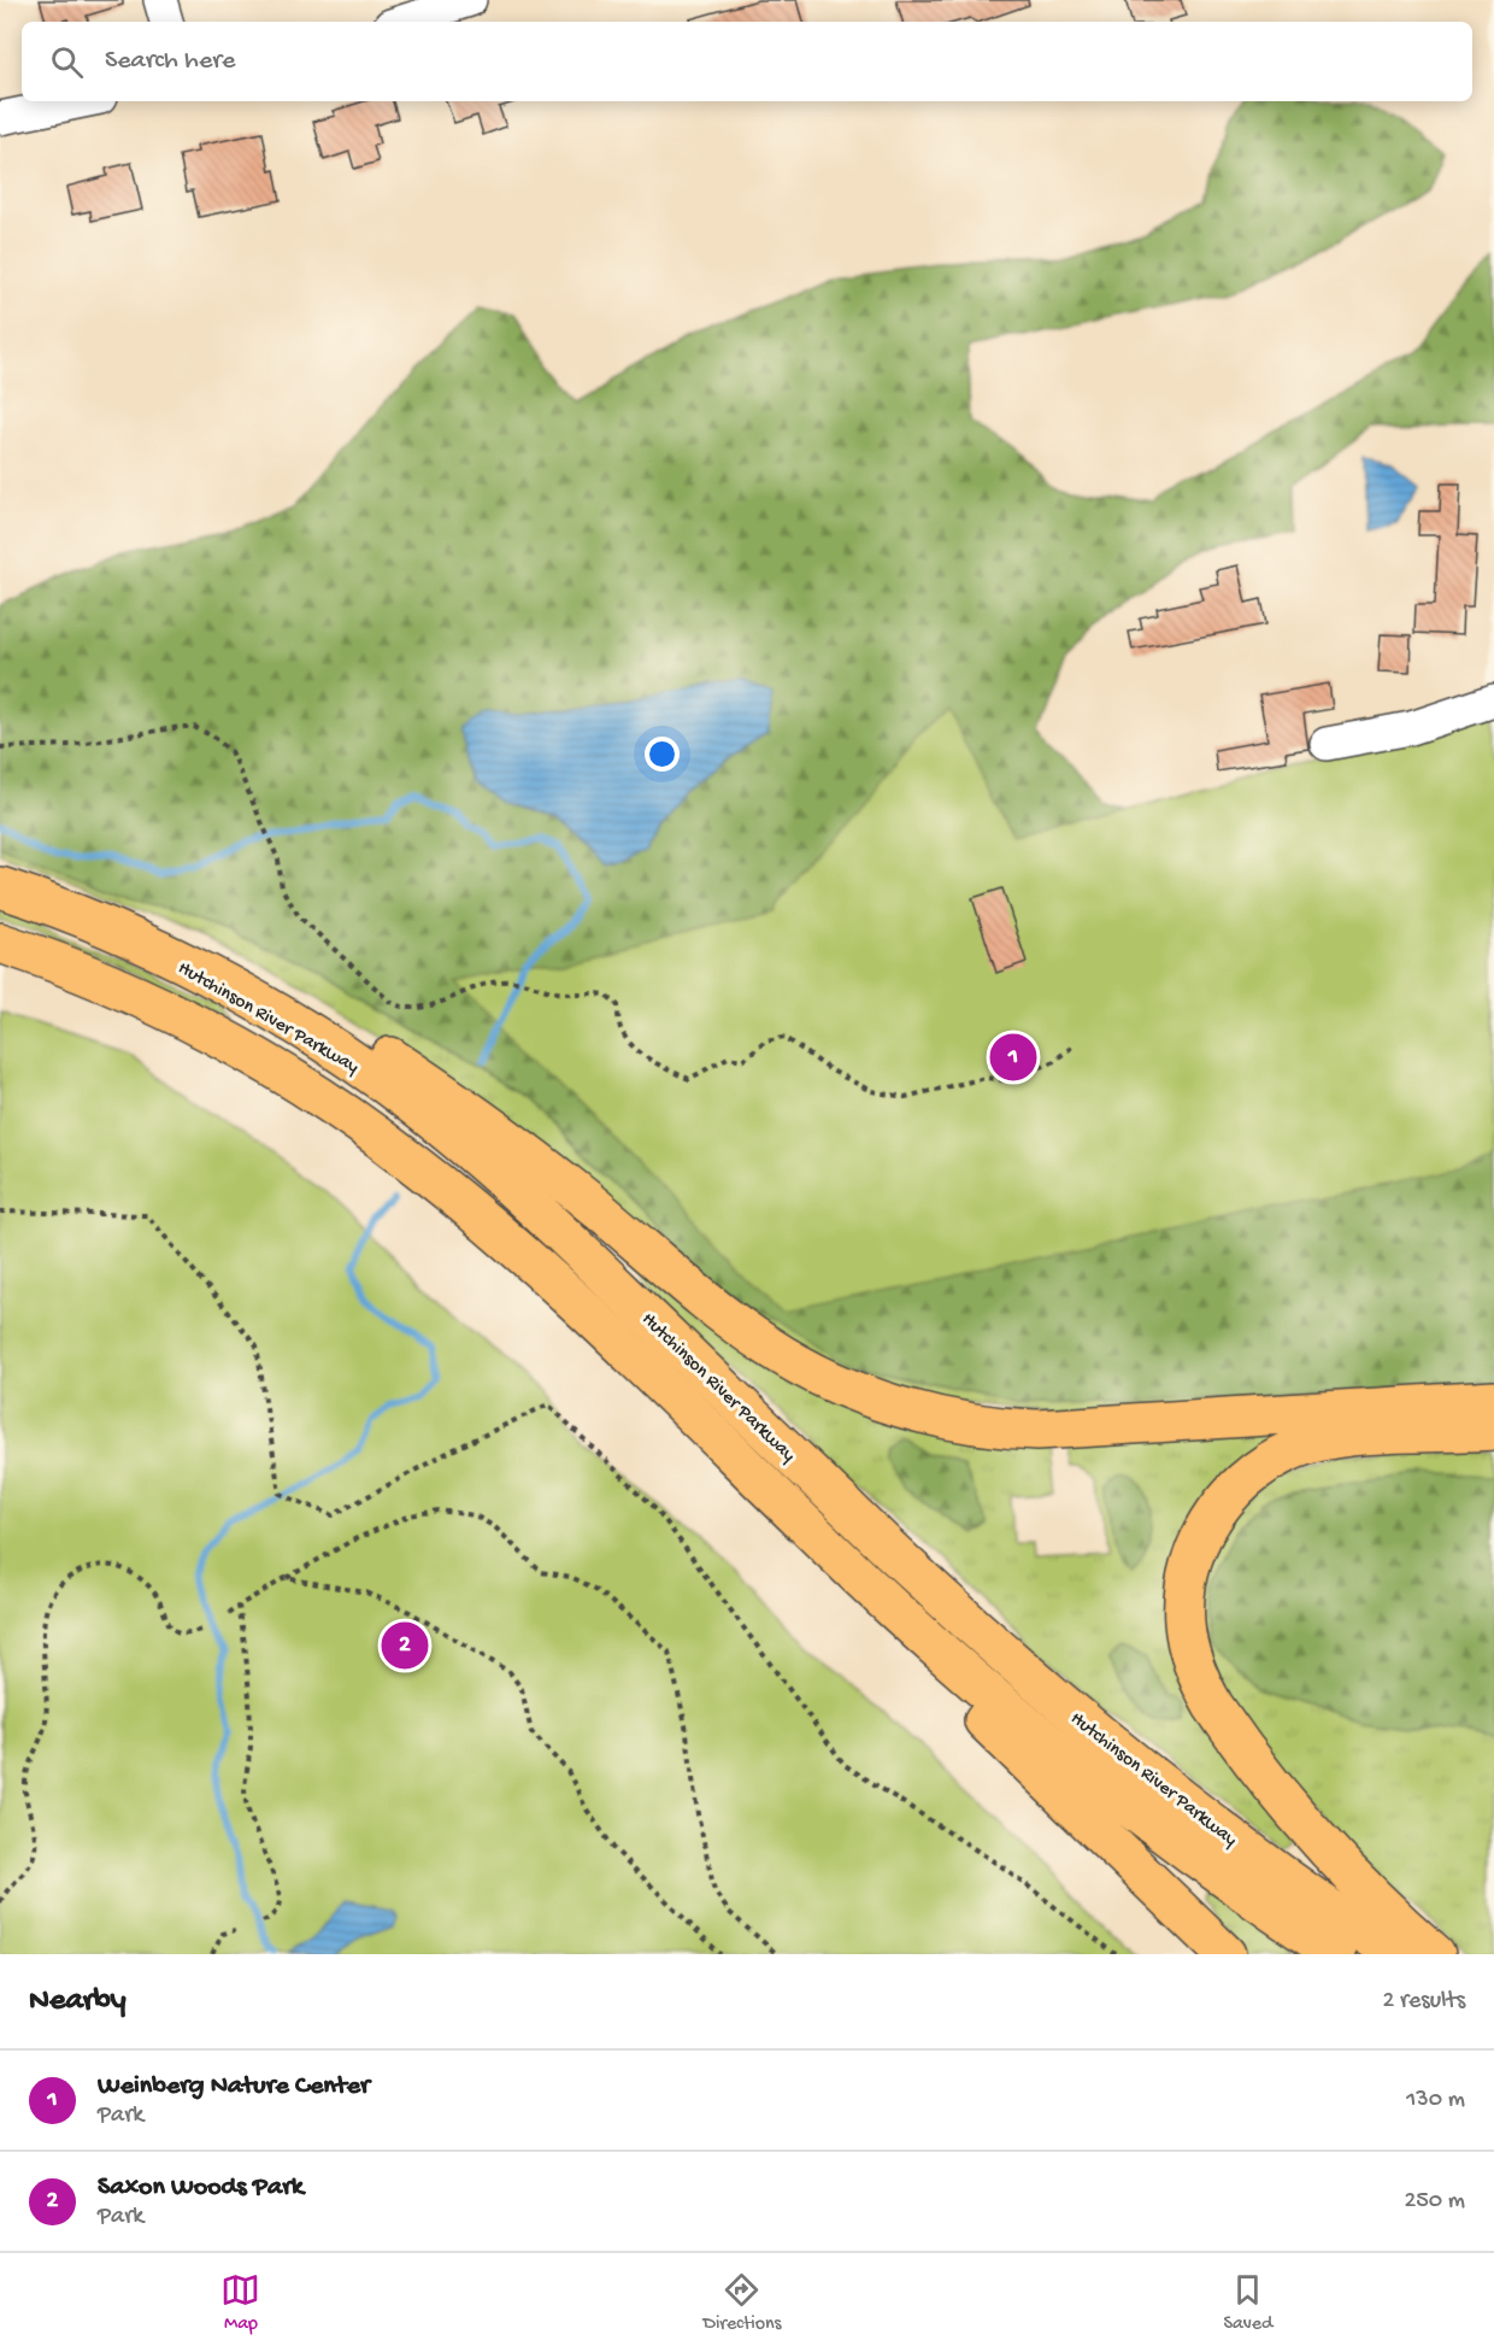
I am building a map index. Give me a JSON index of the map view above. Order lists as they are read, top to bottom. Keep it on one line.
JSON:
{"streets":{"highway":["Hutchinson River Parkway"]},"page":{"search":"Search here","pins":["1","2"],"heading":["Nearby","2 results"],"list":[{"mark":"1","name":"Weinberg Nature Center","note":"Park","value":"130 m"},{"mark":"2","name":"Saxon Woods Park","note":"Park","value":"250 m"}],"nav":["Map","Directions","Saved"]}}
